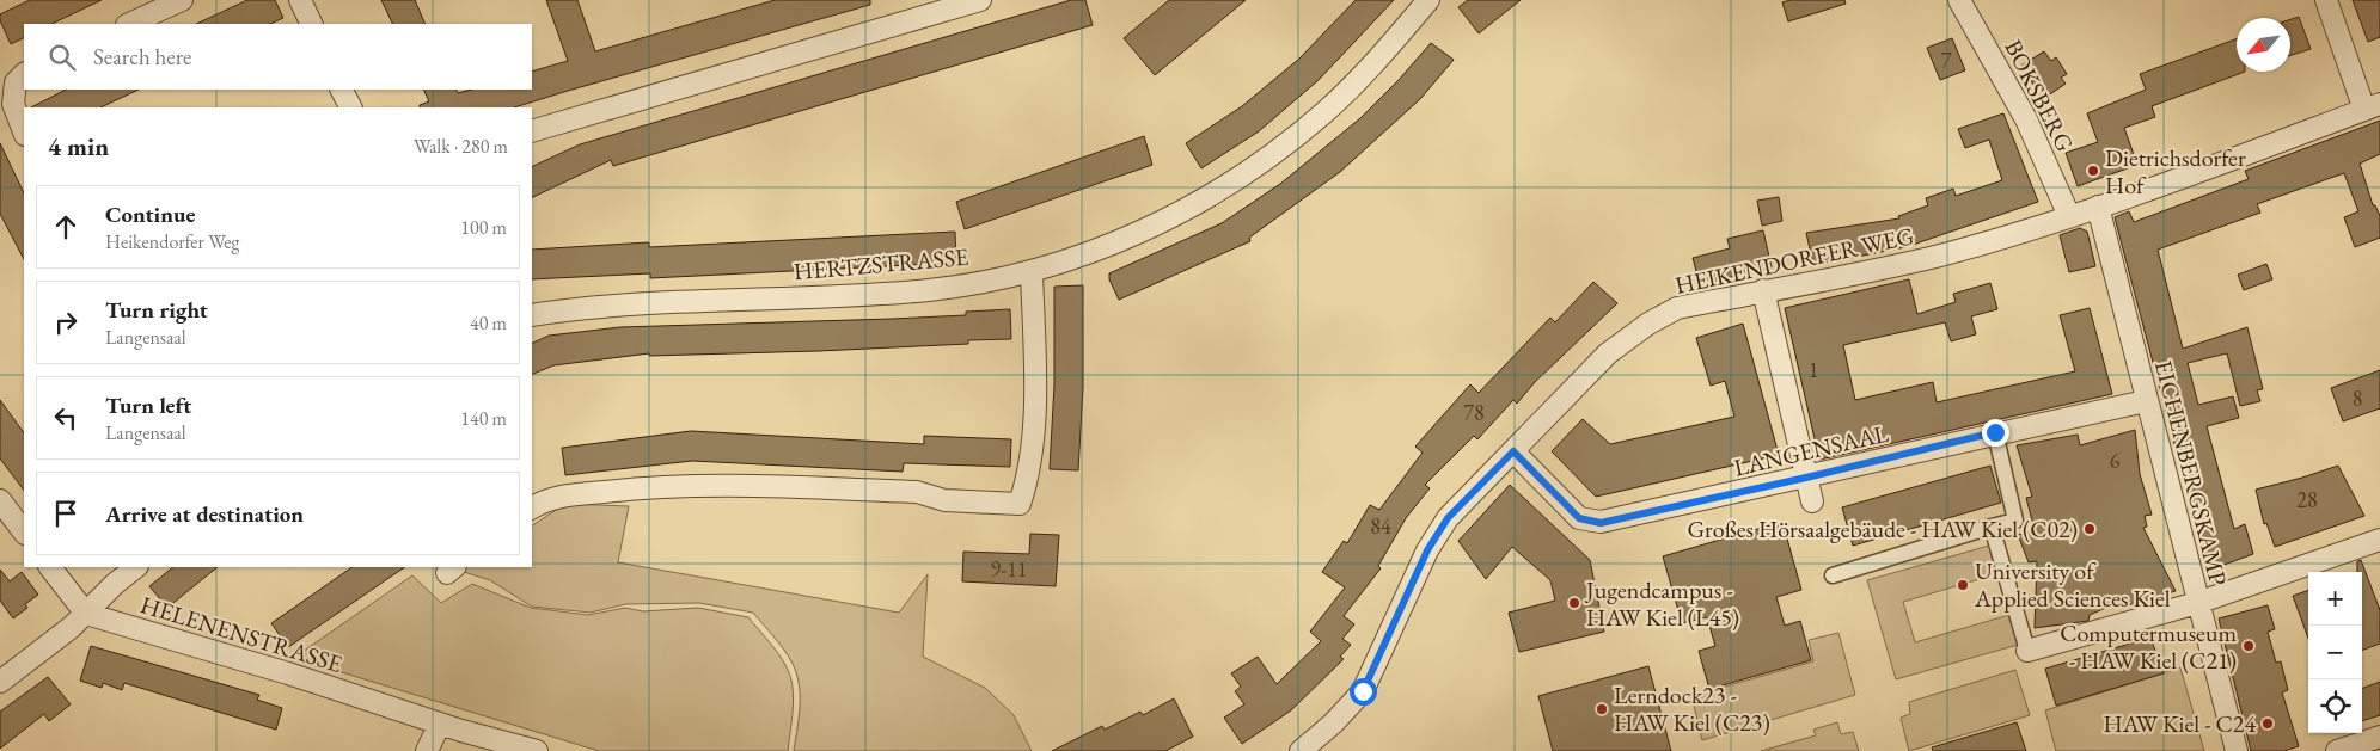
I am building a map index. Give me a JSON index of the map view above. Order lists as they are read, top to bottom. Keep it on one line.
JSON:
{"streets":{"street":["BOKSBERG","HEIKENDORFER WEG","HERTZSTRASSE","LANGENSAAL","EICHENBERGSKAMP","HELENENSTRASSE"]},"crossings":[["BOKSBERG","HEIKENDORFER WEG"],["HEIKENDORFER WEG","LANGENSAAL"],["HEIKENDORFER WEG","EICHENBERGSKAMP"],["LANGENSAAL","EICHENBERGSKAMP"]],"places":["Dietrichsdorfer Hof","Großes Hörsaalgebäude - HAW Kiel (C02)","University of Applied Sciences Kiel","Jugendcampus - HAW Kiel (L45)","Computermuseum - HAW Kiel (C21)","Lerndock23 - HAW Kiel (C23)","HAW Kiel - C24"],"house_numbers":["7","1","8","78","6","28","84","9-11"],"north":"bottom left","page":{"search":"Search here","heading":["4 min","Walk · 280 m"],"list":[["Continue","Heikendorfer Weg","100 m"],["Turn right","Langensaal","40 m"],["Turn left","Langensaal","140 m"],"Arrive at destination"],"map_buttons":["+","−"]}}
